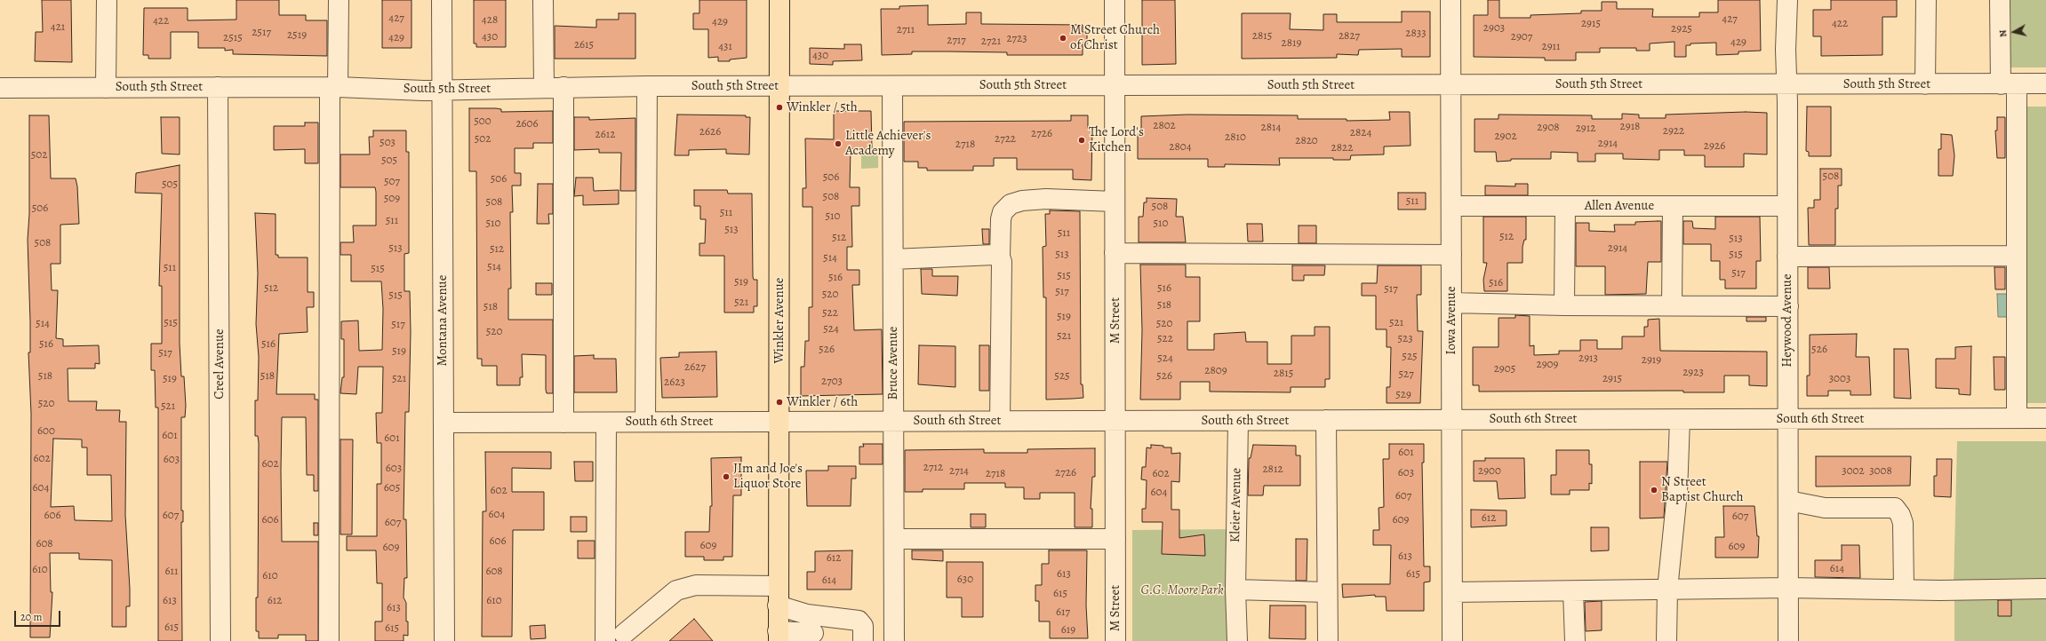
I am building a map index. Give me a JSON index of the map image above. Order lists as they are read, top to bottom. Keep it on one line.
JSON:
{"streets":{"main road":["Winkler Avenue"],"street":["South 5th Street","Allen Avenue","Montana Avenue","M Street","Iowa Avenue","Heywood Avenue","Bruce Avenue","Creel Avenue","South 6th Street","Kleier Avenue"]},"crossings":[["South 5th Street","Montana Avenue"],["South 5th Street","Winkler Avenue"],["South 5th Street","M Street"],["South 5th Street","Iowa Avenue"],["South 5th Street","Heywood Avenue"],["South 5th Street","Bruce Avenue"],["South 5th Street","Creel Avenue"],["Allen Avenue","Iowa Avenue"],["Allen Avenue","Heywood Avenue"],["Montana Avenue","South 6th Street"],["Winkler Avenue","South 6th Street"],["M Street","South 6th Street"],["Iowa Avenue","South 6th Street"],["Heywood Avenue","South 6th Street"],["Bruce Avenue","South 6th Street"],["South 6th Street","Kleier Avenue"]],"parks":["G.G. Moore Park"],"places":["M Street Church of Christ","Winkler / 5th","The Lord's Kitchen","Little Achiever's Academy","Winkler / 6th","JIm and Joe's Liquor Store","N Street Baptist Church"],"house_numbers":["427","427","428","422","429","2915","422","421","2903","2925","2711","2517","2833","2519","2815","2827","430","2907","2515","429","2723","2717","2721","429","2819","2615","431","2911","430","500","2606","2802","2918","2814","2908","2912","2922","2626","2824","2726","2612","2902","2810","502","2722","2820","503","2914","2718","2926","2804","2822","502","505","508","506","506","507","505","508","509","511","508","508","506","511","510","511","510","510","513","511","512","512","513","508","513","2914","512","513","515","514","514","511","515","517","515","516","519","516","512","516","517","517","520","515","521","518","518","522","519","515","521","514","520","517","524","520","521","522","523","516","516","526","526","519","517","525","524","2913","2919","2909","2627","2905","2809","2923","2815","527","518","518","525","526","519","521","2915","3003","2703","2623","529","520","521","600","601","601","601","602","603","602","2712","603","2812","2714","2900","3002","3008","2726","603","2718","602","604","605","602","604","607","604","606","607","607","612","606","609","607","606","608","609","609","609","613","612","614","610","611","608","613","615","610","630","614","615","613","612","610","613","617","615","615","619"],"scale_bar":"20 m","north":"left"}
